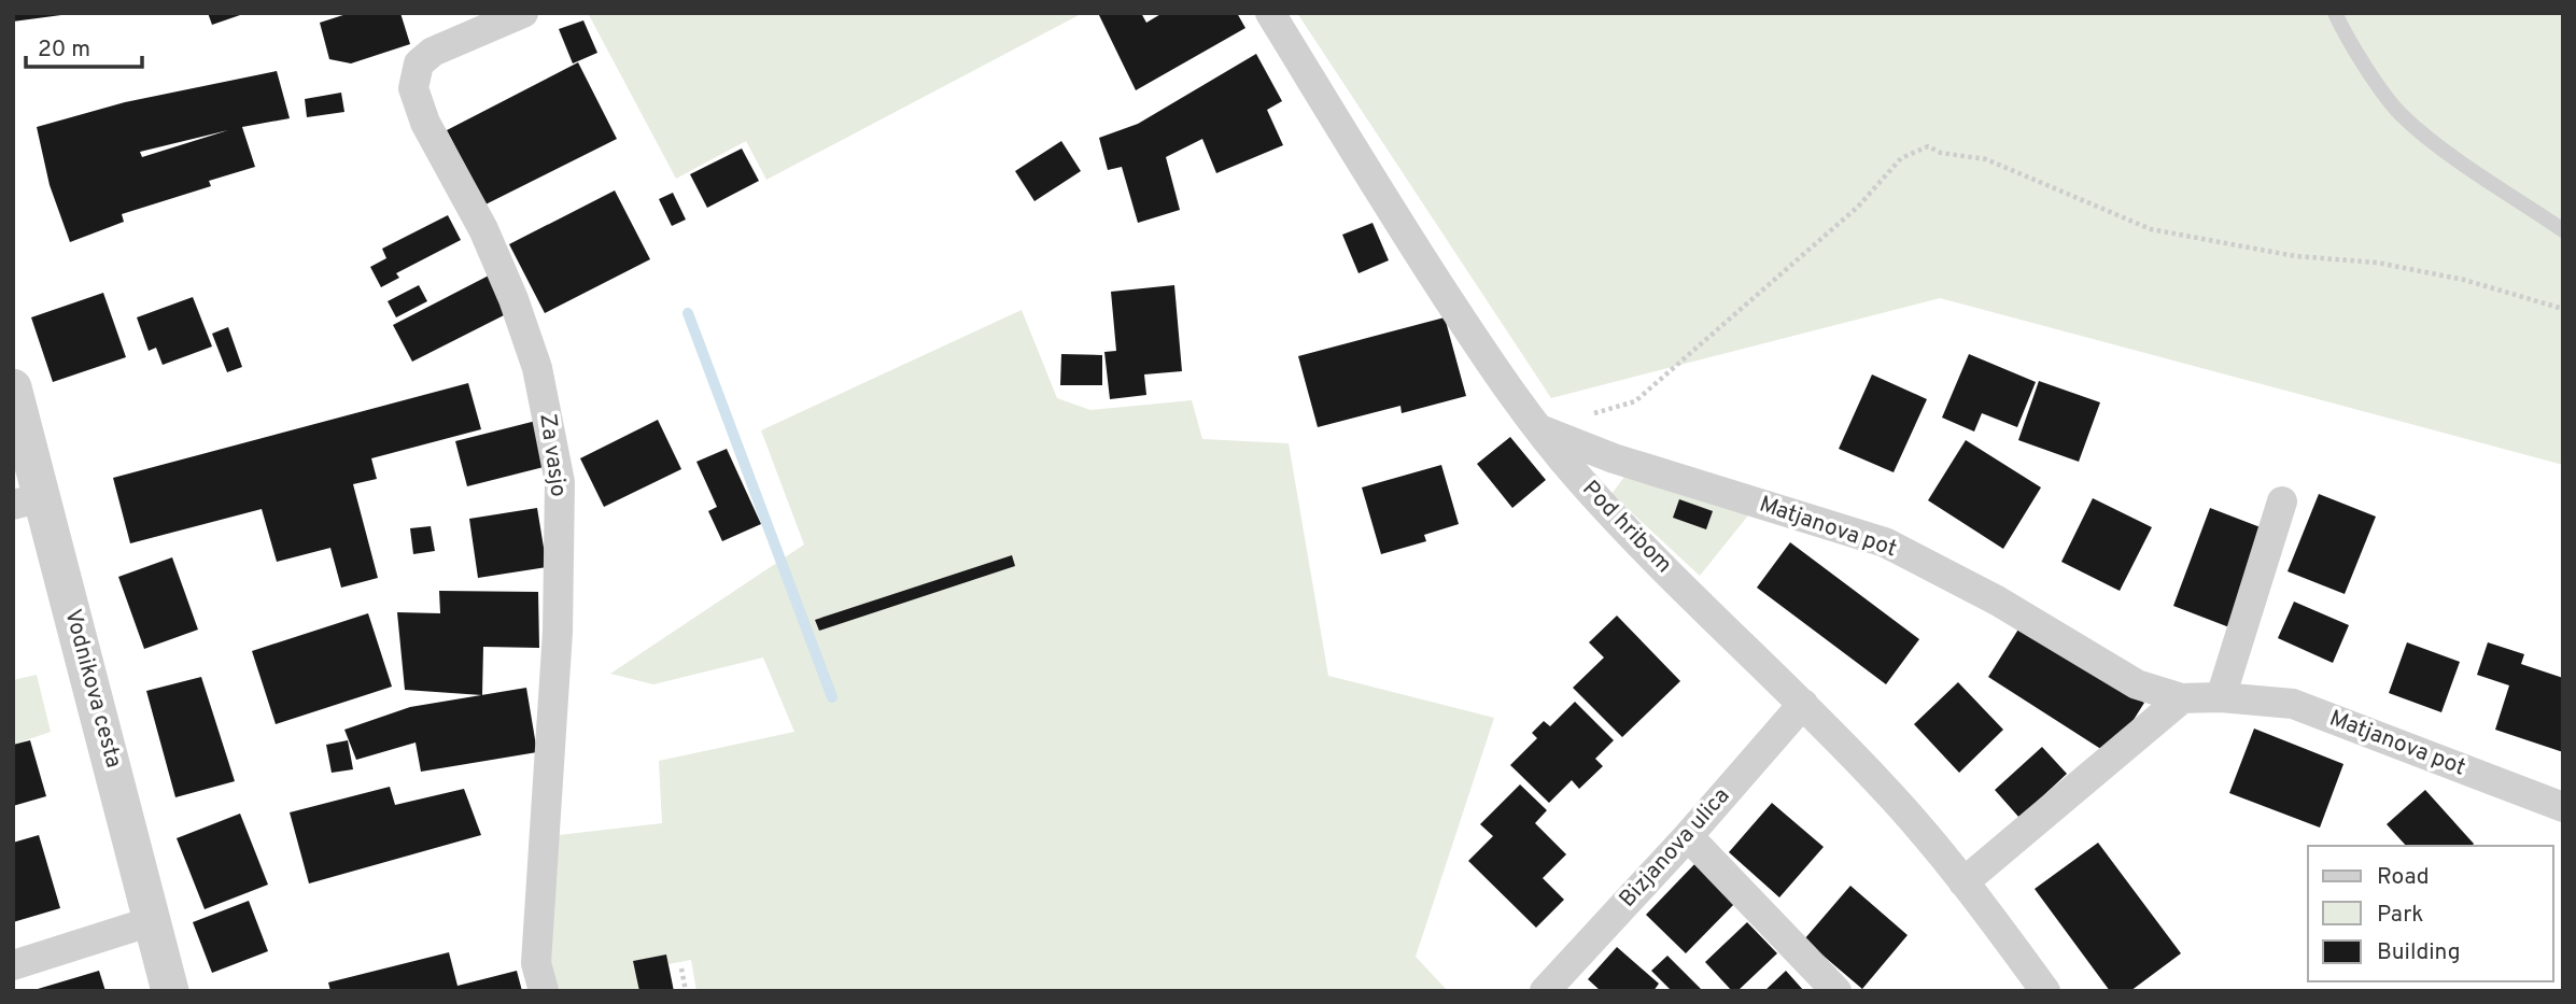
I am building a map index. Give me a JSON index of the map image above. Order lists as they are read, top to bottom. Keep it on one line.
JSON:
{"streets":{"street":["Za vasjo","Pod hribom","Matjanova pot","Vodnikova cesta","Bizjanova ulica"]},"crossings":[["Pod hribom","Matjanova pot"],["Pod hribom","Bizjanova ulica"]],"legend":["Road","Park","Building"],"scale_bar":"20 m"}
